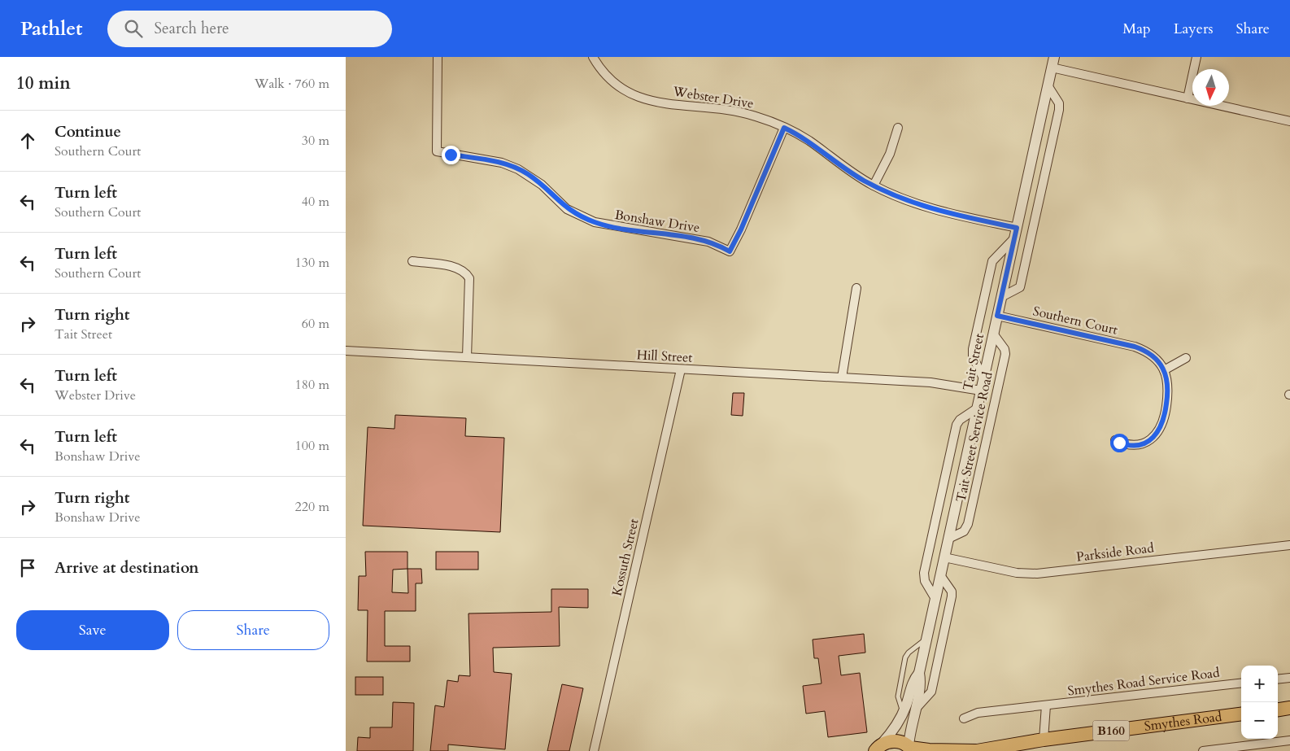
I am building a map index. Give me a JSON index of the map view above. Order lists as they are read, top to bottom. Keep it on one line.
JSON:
{"streets":{"main road":["Smythes Road","B160"],"street":["Webster Drive","Bonshaw Drive","Southern Court","Hill Street","Tait Street","Tait Street Service Road","Parkside Road","Kossuth Street","Smythes Road Service Road"]},"crossings":[["Webster Drive","Bonshaw Drive"],["Webster Drive","Tait Street"],["Southern Court","Tait Street"],["Hill Street","Tait Street"],["Hill Street","Kossuth Street"],["Tait Street","Tait Street Service Road"],["Tait Street","Parkside Road"],["Tait Street","Smythes Road"],["Tait Street","B160"],["Smythes Road","B160"]],"north":"bottom","page":{"header":"Pathlet","search":"Search here","nav":["Map","Layers","Share"],"heading":["10 min","Walk · 760 m"],"list":[["Continue","Southern Court","30 m"],["Turn left","Southern Court","40 m"],["Turn left","Southern Court","130 m"],["Turn right","Tait Street","60 m"],["Turn left","Webster Drive","180 m"],["Turn left","Bonshaw Drive","100 m"],["Turn right","Bonshaw Drive","220 m"],"Arrive at destination"],"buttons":["Save","Share"],"map_buttons":["+","−"]}}
